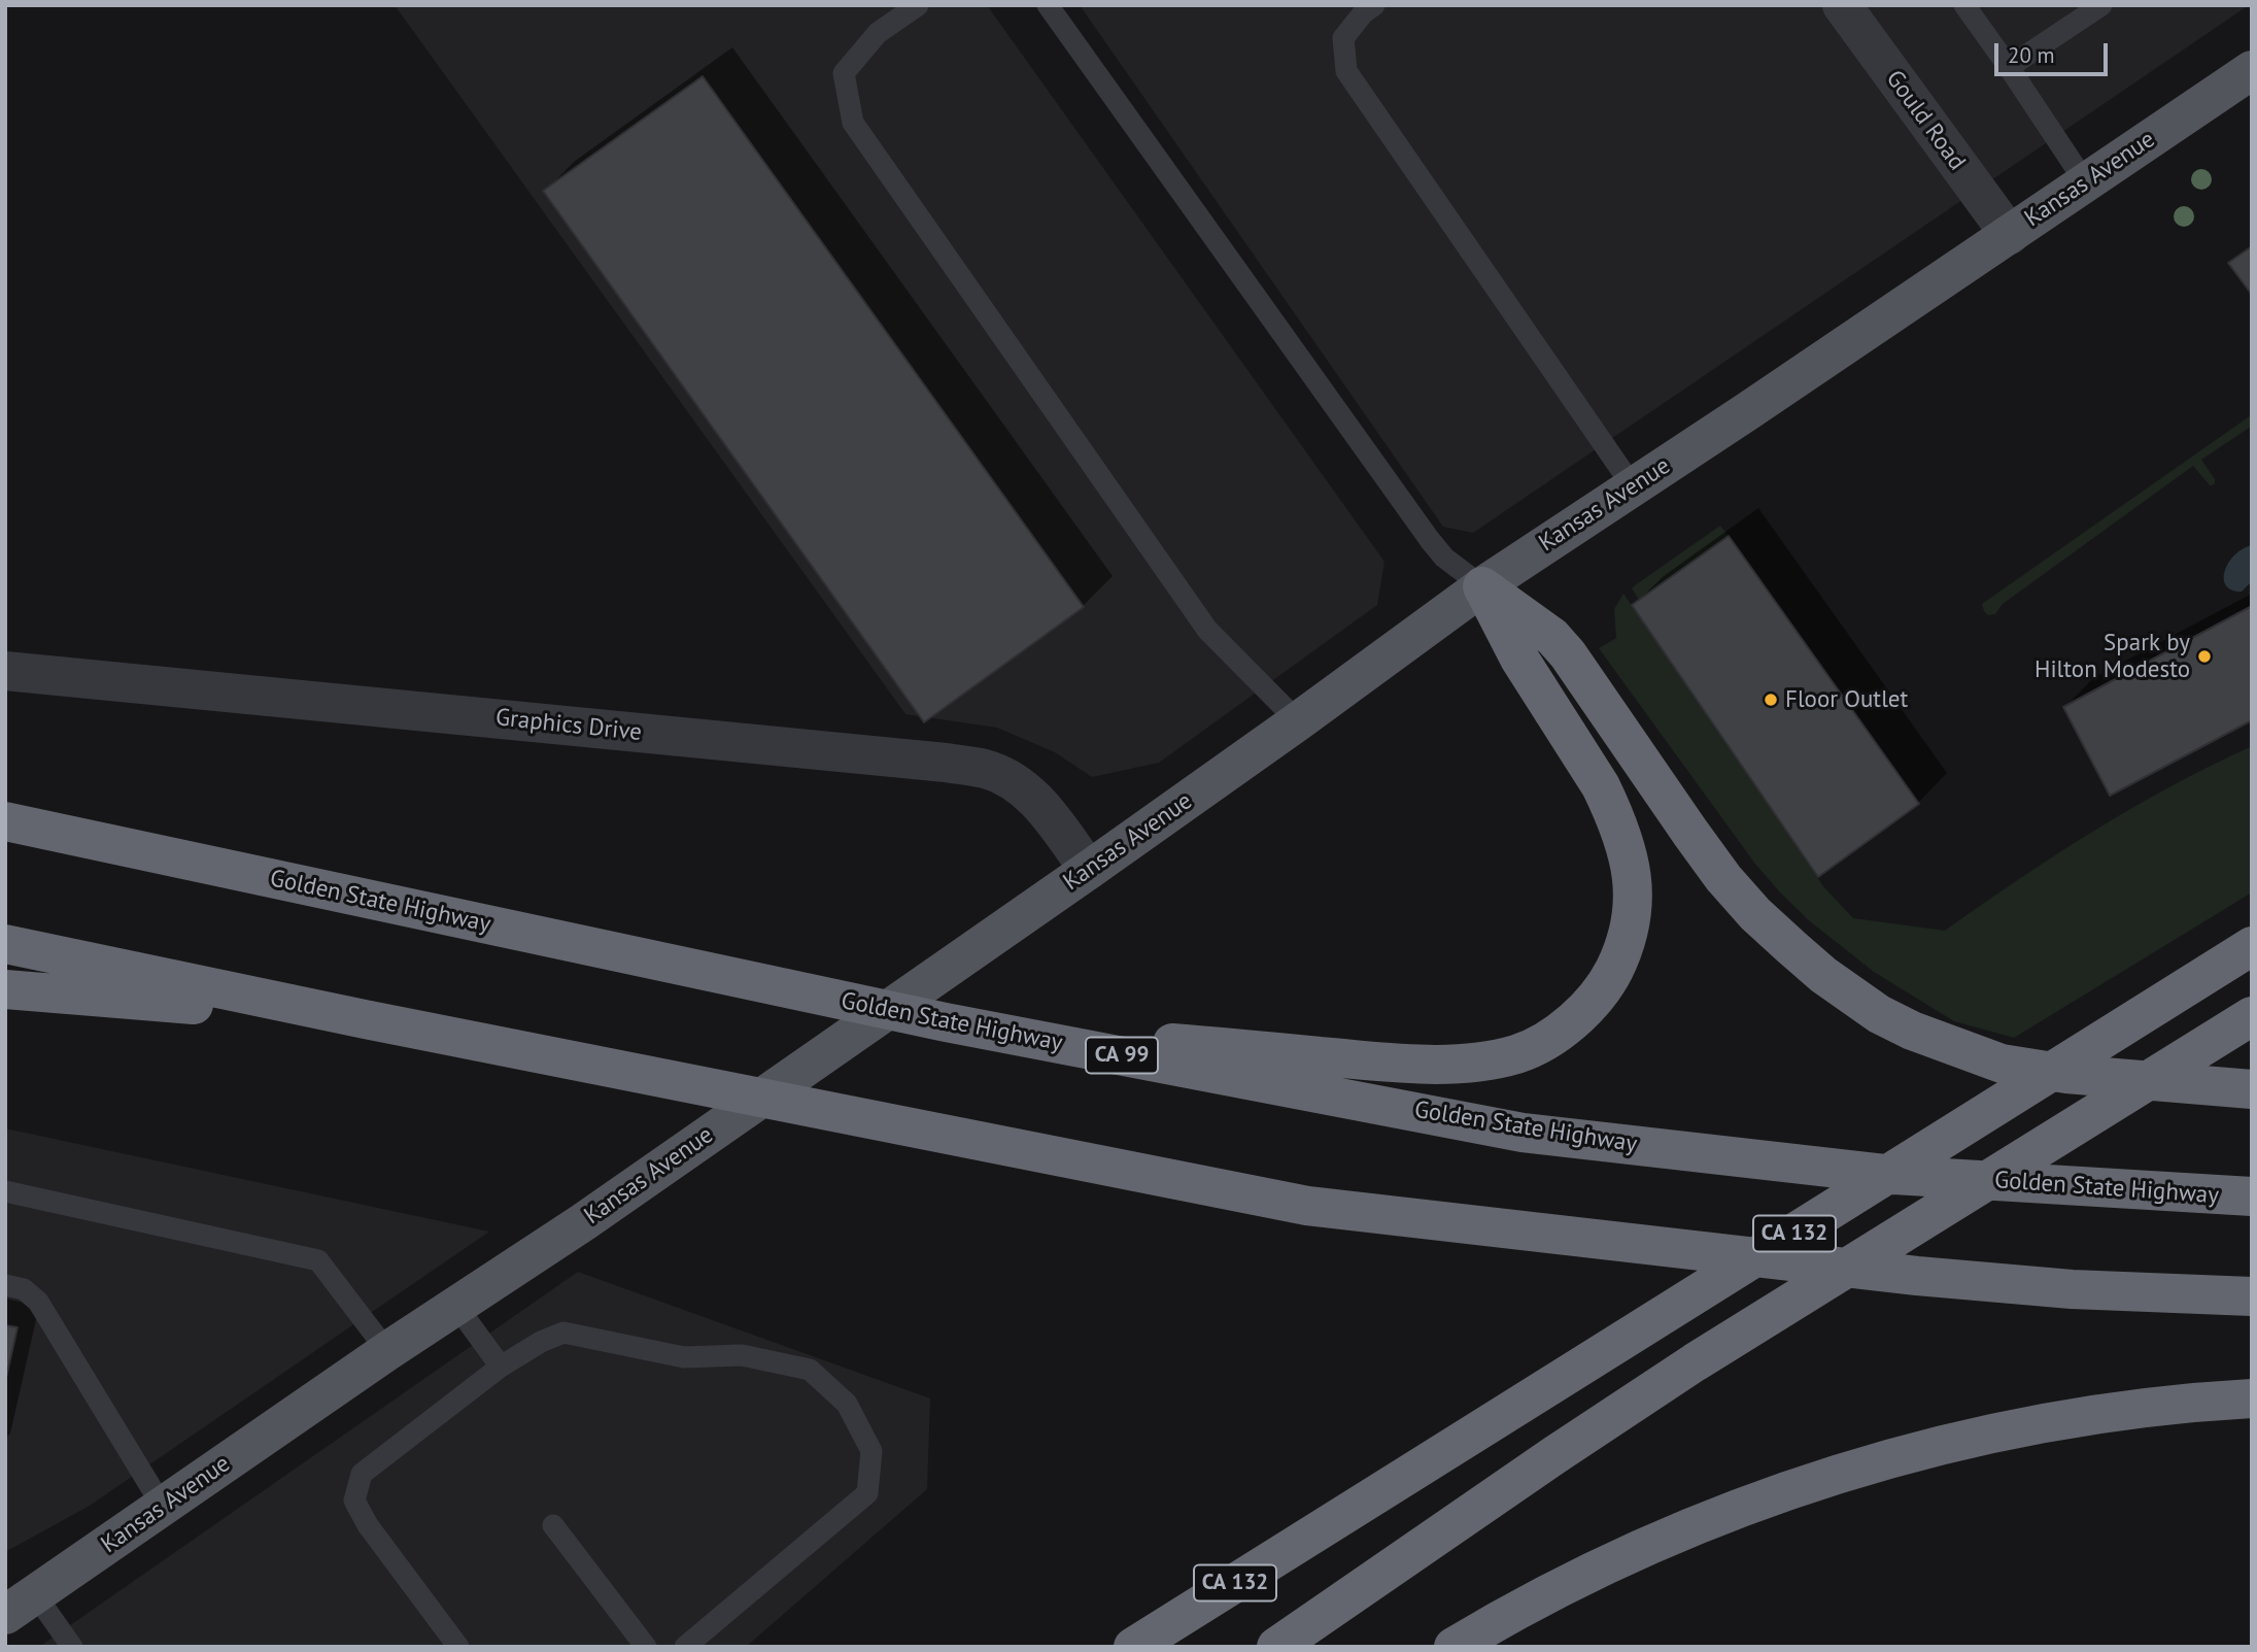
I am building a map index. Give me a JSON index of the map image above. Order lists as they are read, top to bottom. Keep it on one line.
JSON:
{"streets":{"highway":["Golden State Highway","CA 99","CA 132"],"main road":["Kansas Avenue"],"street":["Gould Road","Graphics Drive"]},"crossings":[["Gould Road","Kansas Avenue"],["Kansas Avenue","Graphics Drive"]],"places":["Spark by Hilton Modesto","Floor Outlet"],"scale_bar":"20 m"}
